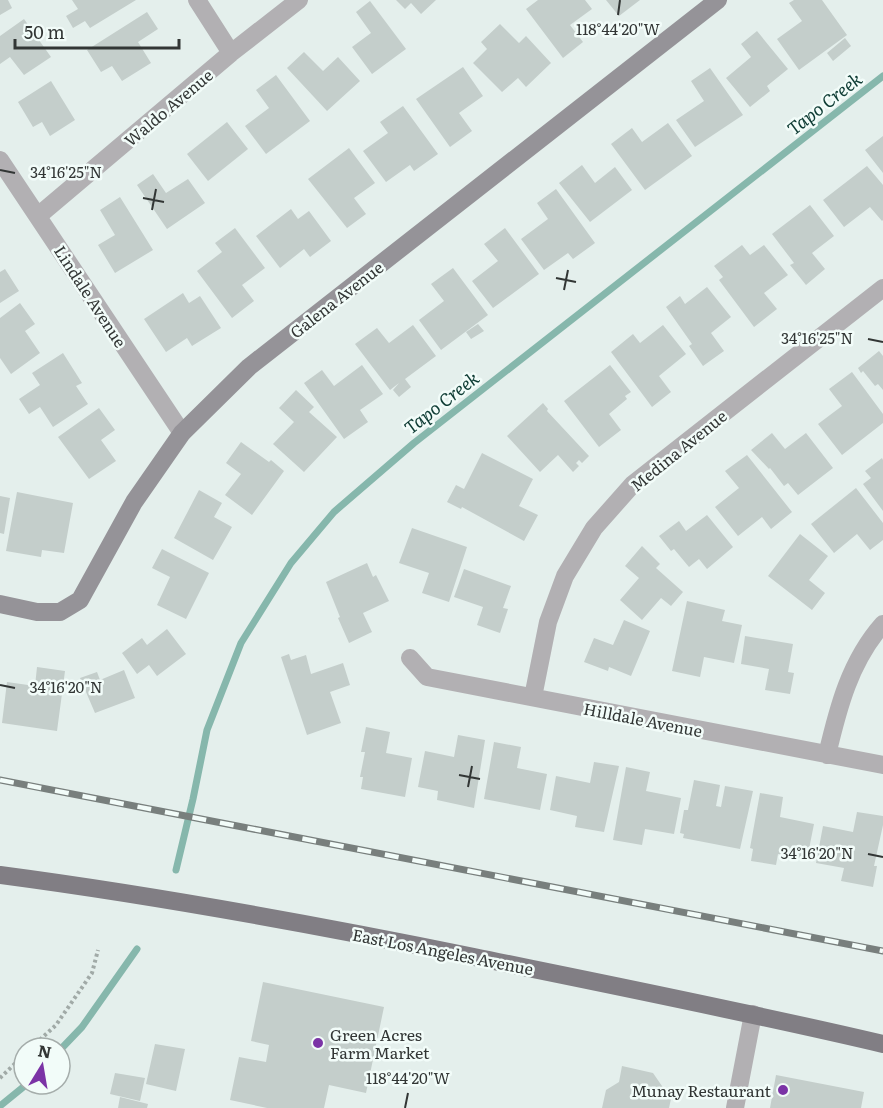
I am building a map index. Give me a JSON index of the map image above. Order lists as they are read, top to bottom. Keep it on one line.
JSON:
{"streets":{"main road":["East Los Angeles Avenue"],"street":["Waldo Avenue","Lindale Avenue","Galena Avenue","Medina Avenue","Hilldale Avenue"]},"crossings":[["Waldo Avenue","Lindale Avenue"],["Lindale Avenue","Galena Avenue"],["Medina Avenue","Hilldale Avenue"]],"water":["Tapo Creek"],"places":["Green Acres Farm Market","Munay Restaurant"],"scale_bar":"50 m","north":"top","coordinates":["118°44'20\"W","34°16'25\"N","34°16'20\"N"]}
